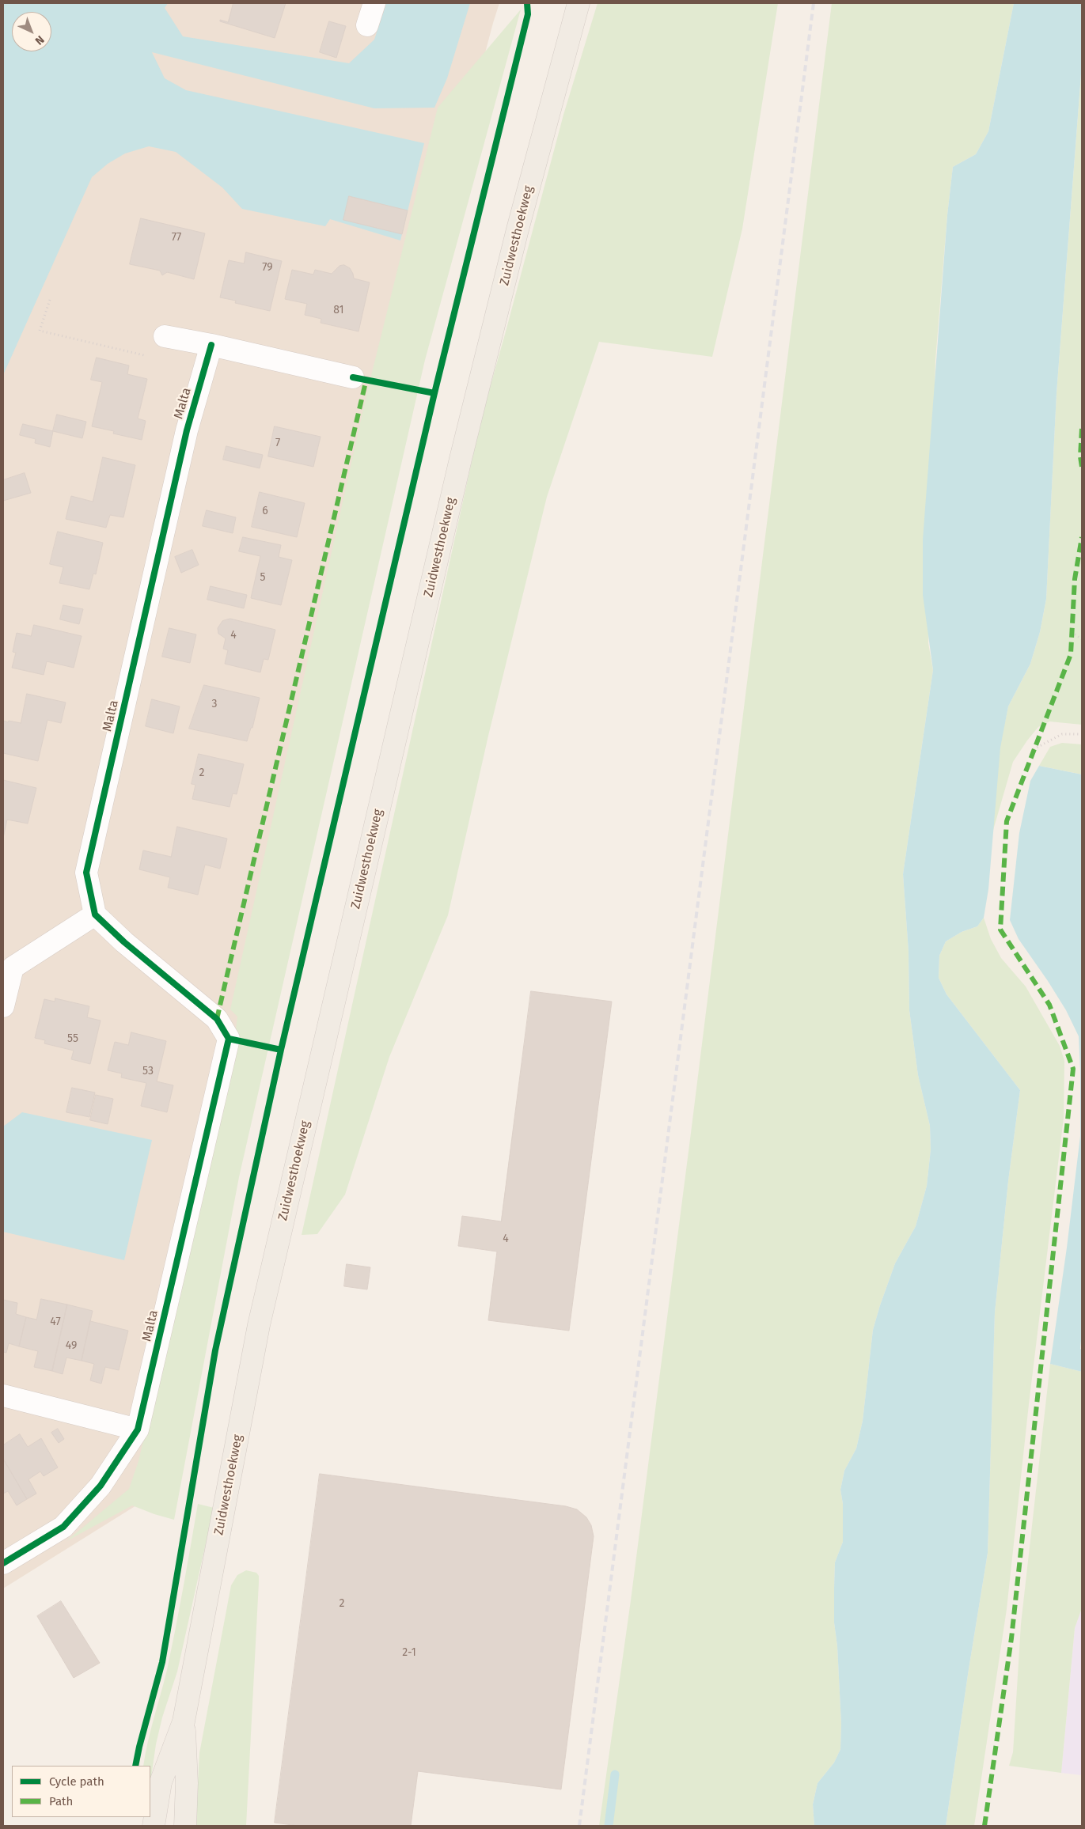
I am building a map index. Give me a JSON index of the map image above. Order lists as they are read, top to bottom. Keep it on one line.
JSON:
{"streets":{"main road":["Zuidwesthoekweg"],"street":["Malta"]},"house_numbers":["77","79","81","7","6","5","4","3","2","55","53","4","47","49","2","2-1"],"legend":["Cycle path","Path"],"north":"bottom right"}
